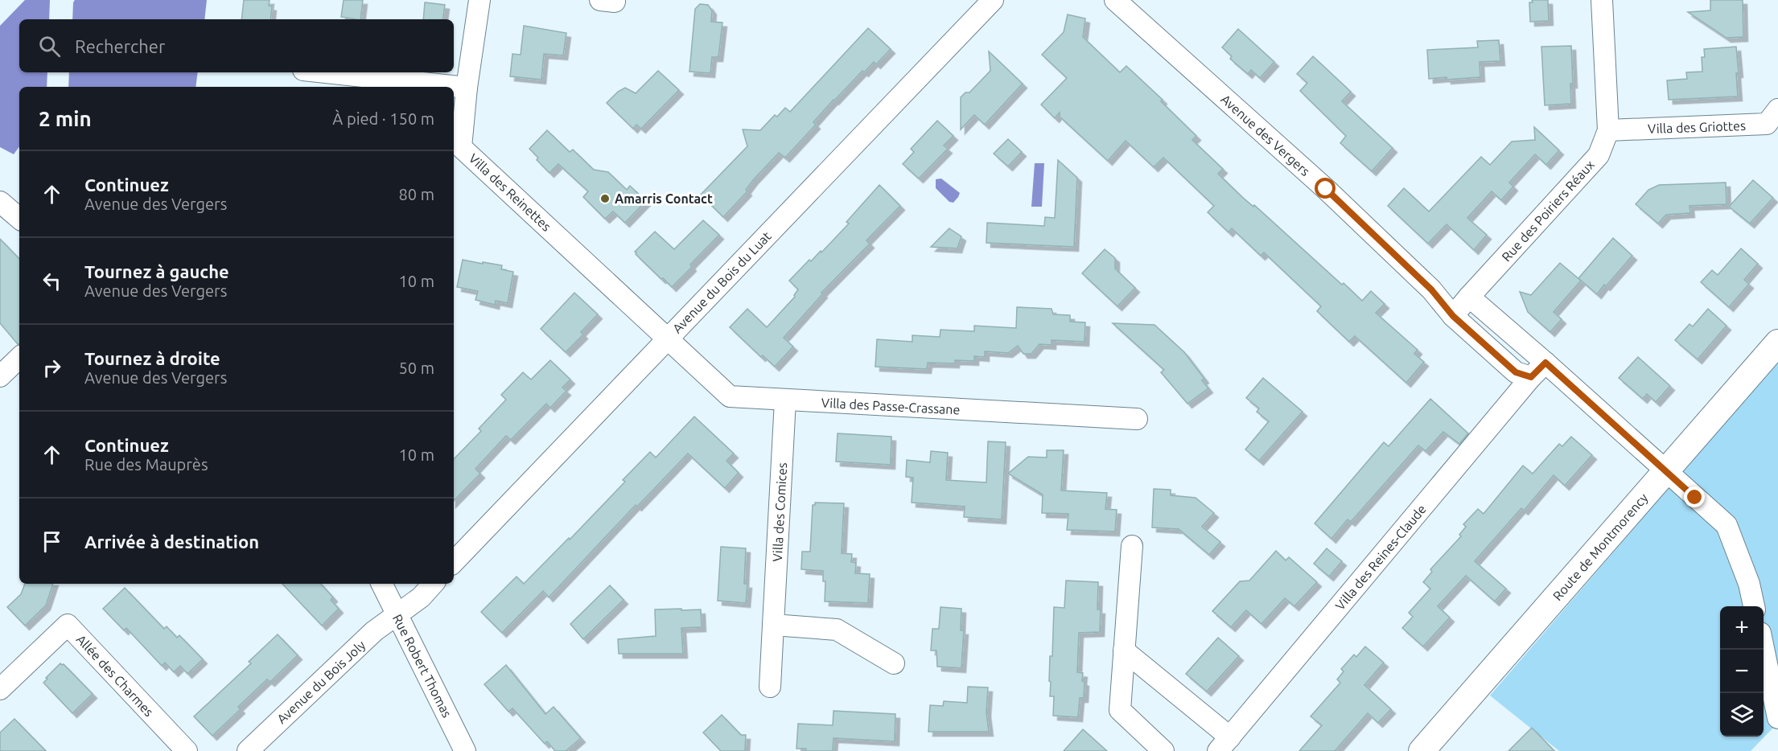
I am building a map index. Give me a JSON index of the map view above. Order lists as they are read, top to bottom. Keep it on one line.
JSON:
{"streets":{"street":["Villa des Griottes","Avenue des Vergers","Villa des Reinettes","Rue des Poiriers Réaux","Avenue du Bois du Luat","Villa des Passe-Crassane","Villa des Comices","Route de Montmorency","Villa des Reines-Claude","Rue Robert Thomas","Allée des Charmes","Avenue du Bois Joly"]},"crossings":[["Villa des Griottes","Rue des Poiriers Réaux"],["Avenue des Vergers","Villa des Reines-Claude"],["Villa des Reinettes","Avenue du Bois du Luat"],["Villa des Reinettes","Villa des Passe-Crassane"],["Avenue du Bois du Luat","Villa des Passe-Crassane"],["Villa des Passe-Crassane","Villa des Comices"],["Rue Robert Thomas","Avenue du Bois Joly"]],"places":["Amarris Contact"],"page":{"search":"Rechercher","heading":["2 min","À pied · 150 m"],"list":[["Continuez","Avenue des Vergers","80 m"],["Tournez à gauche","Avenue des Vergers","10 m"],["Tournez à droite","Avenue des Vergers","50 m"],["Continuez","Rue des Mauprès","10 m"],"Arrivée à destination"],"map_buttons":["+","−"]}}
